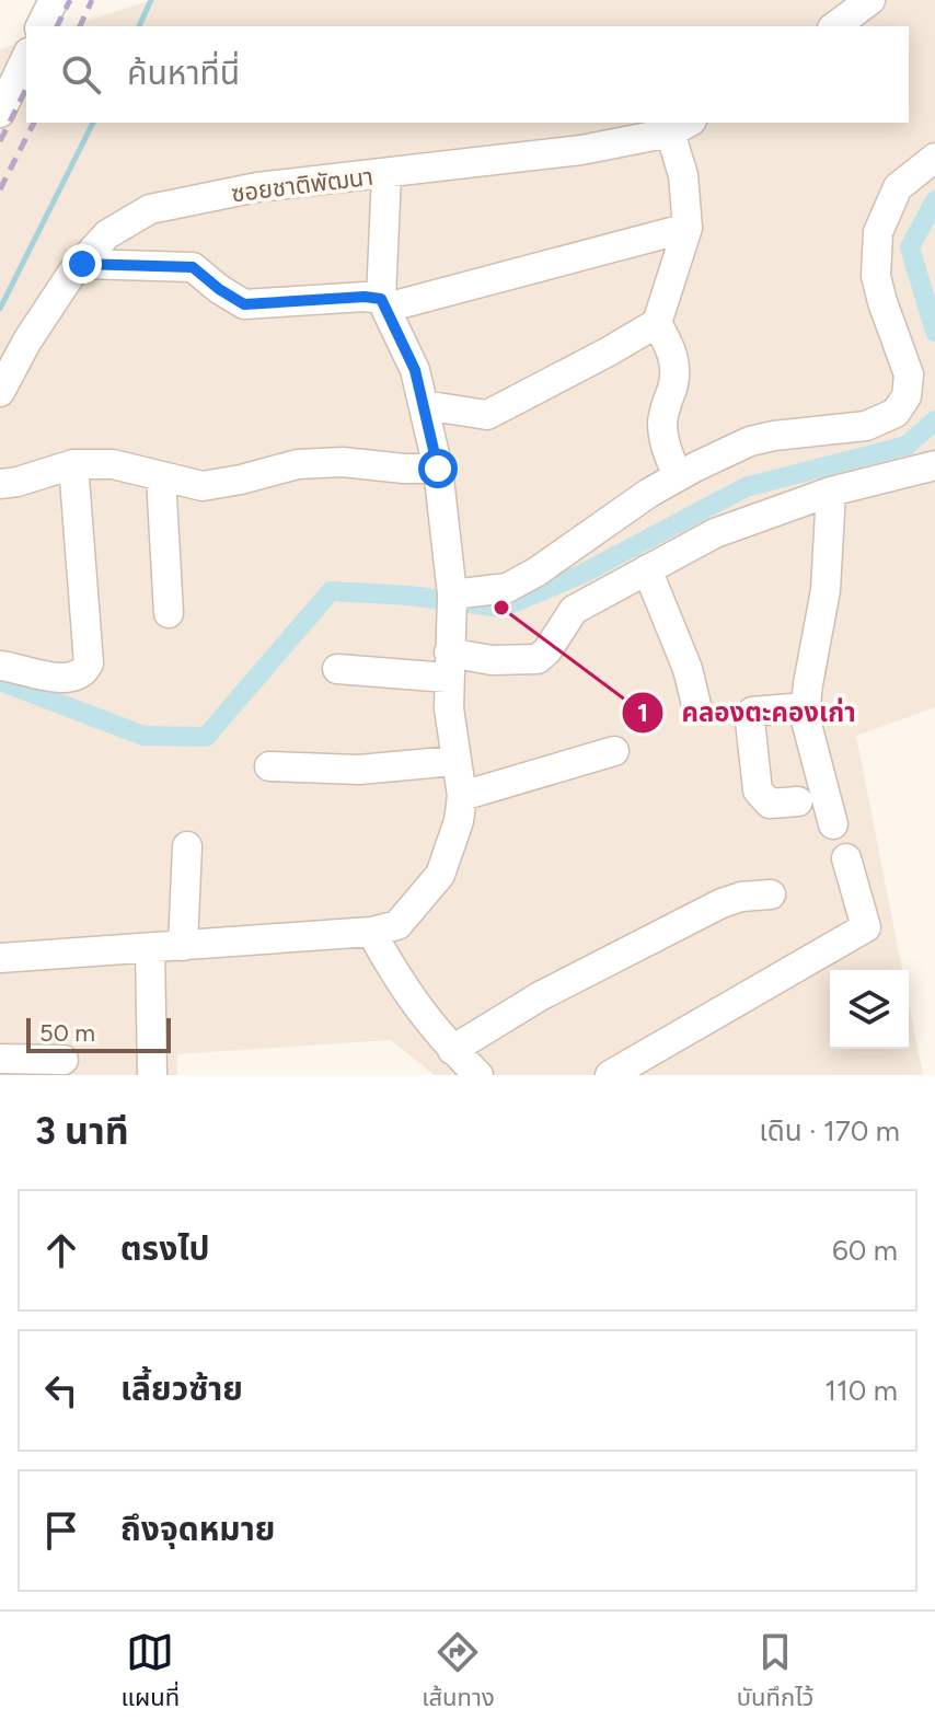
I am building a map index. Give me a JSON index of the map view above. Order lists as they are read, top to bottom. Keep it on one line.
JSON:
{"streets":{"street":["ซอยชาติพัฒนา"]},"places":["คลองตะคองเก่า"],"scale_bar":"50 m","page":{"search":"ค้นหาที่นี่","scale":"50 m","heading":["3 นาที","เดิน · 170 m"],"list":[["ตรงไป","60 m"],["เลี้ยวซ้าย","110 m"],"ถึงจุดหมาย"],"nav":["แผนที่","เส้นทาง","บันทึกไว้"]}}
